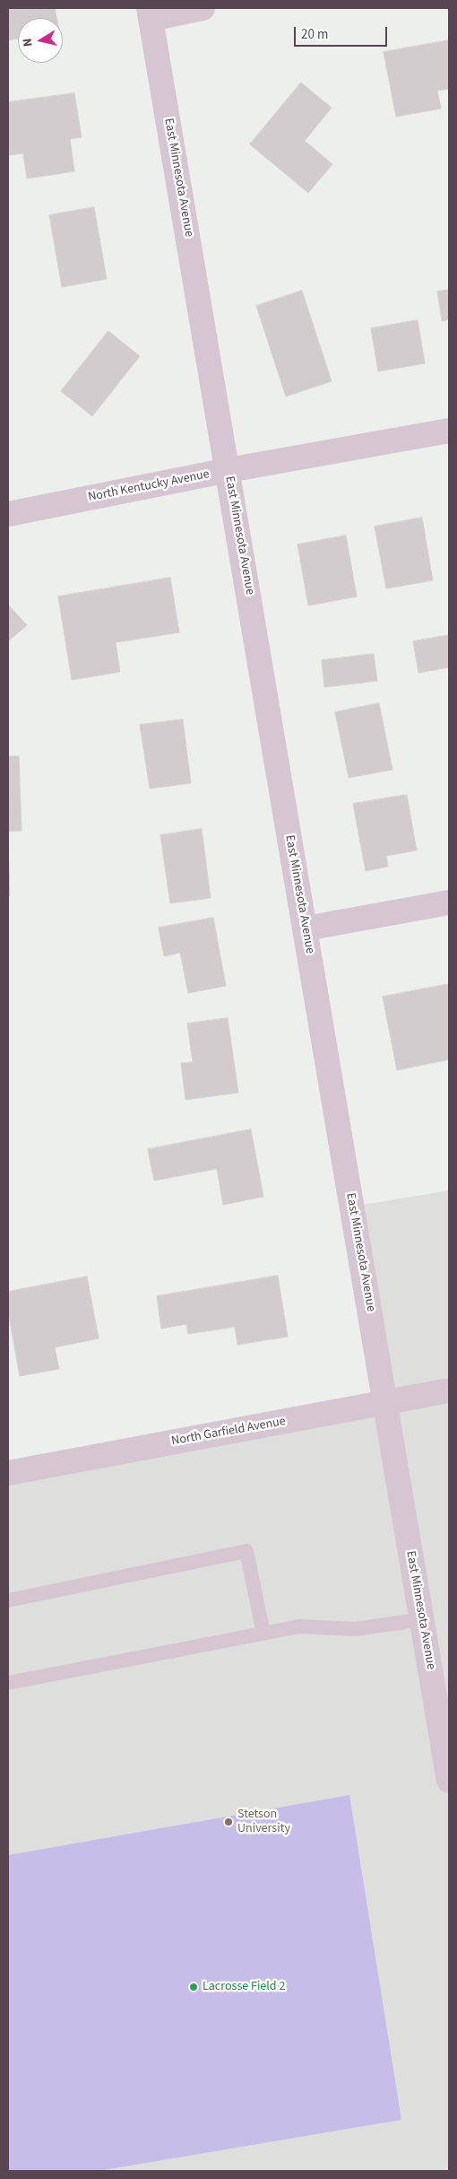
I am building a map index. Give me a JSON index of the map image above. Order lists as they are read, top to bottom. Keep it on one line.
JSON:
{"streets":{"street":["East Minnesota Avenue","North Kentucky Avenue","North Garfield Avenue"]},"crossings":[["East Minnesota Avenue","North Kentucky Avenue"],["East Minnesota Avenue","North Garfield Avenue"]],"places":["Stetson University","Lacrosse Field 2"],"scale_bar":"20 m","north":"left"}
